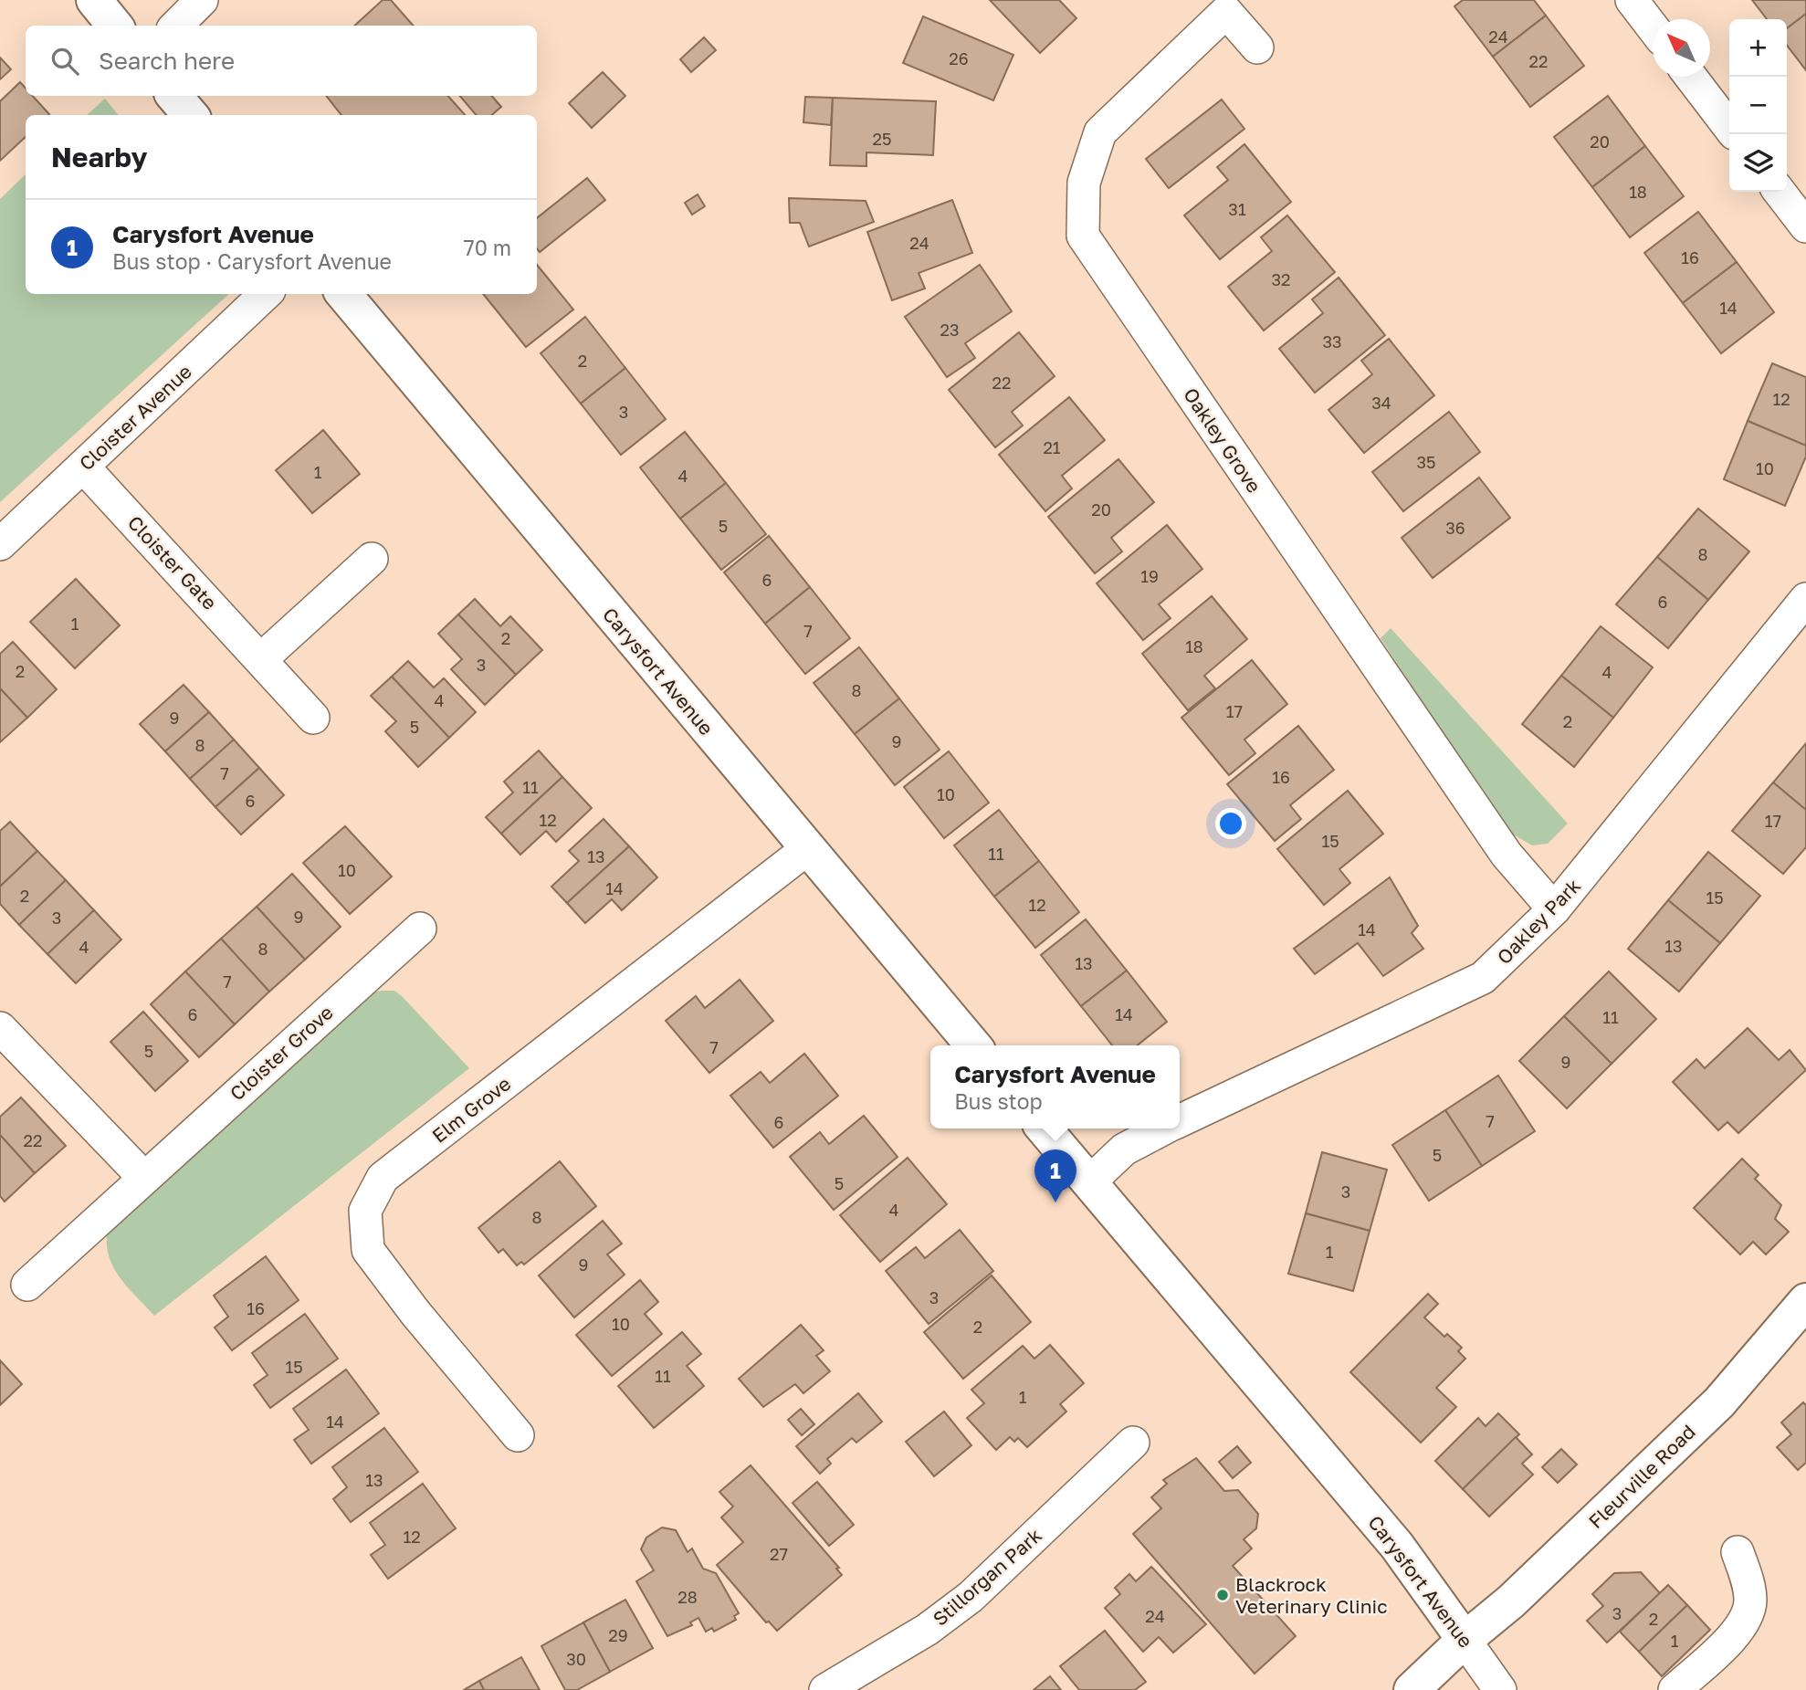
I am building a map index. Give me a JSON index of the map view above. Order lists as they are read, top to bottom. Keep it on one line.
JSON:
{"streets":{"main road":["Carysfort Avenue","Fleurville Road"],"street":["Cloister Avenue","Oakley Grove","Cloister Gate","Oakley Park","Cloister Grove","Elm Grove","Stillorgan Park"]},"crossings":[["Cloister Avenue","Cloister Gate"],["Oakley Grove","Oakley Park"],["Carysfort Avenue","Oakley Park"],["Carysfort Avenue","Elm Grove"],["Carysfort Avenue","Fleurville Road"]],"places":["Blackrock Veterinary Clinic"],"house_numbers":["24","26","22","25","20","18","31","24","16","32","14","23","33","2","22","12","34","3","21","35","10","1","4","20","5","36","8","19","6","6","1","7","2","18","3","2","4","8","4","17","9","2","5","9","8","7","16","11","10","6","12","17","15","11","13","10","14","2","15","12","9","3","14","13","4","8","13","7","6","14","11","7","5","9","7","6","22","5","5","3","4","8","1","9","3","16","10","2","15","11","1","14","13","12","27","28","3","24","2","29","1","30"],"north":"top left","page":{"map_buttons":["+","−"],"search":"Search here","heading":"Nearby","list":[{"mark":"1","name":"Carysfort Avenue","note":"Bus stop · Carysfort Avenue","value":"70 m"}],"popup":["Carysfort Avenue","Bus stop"],"pins":"1"}}
